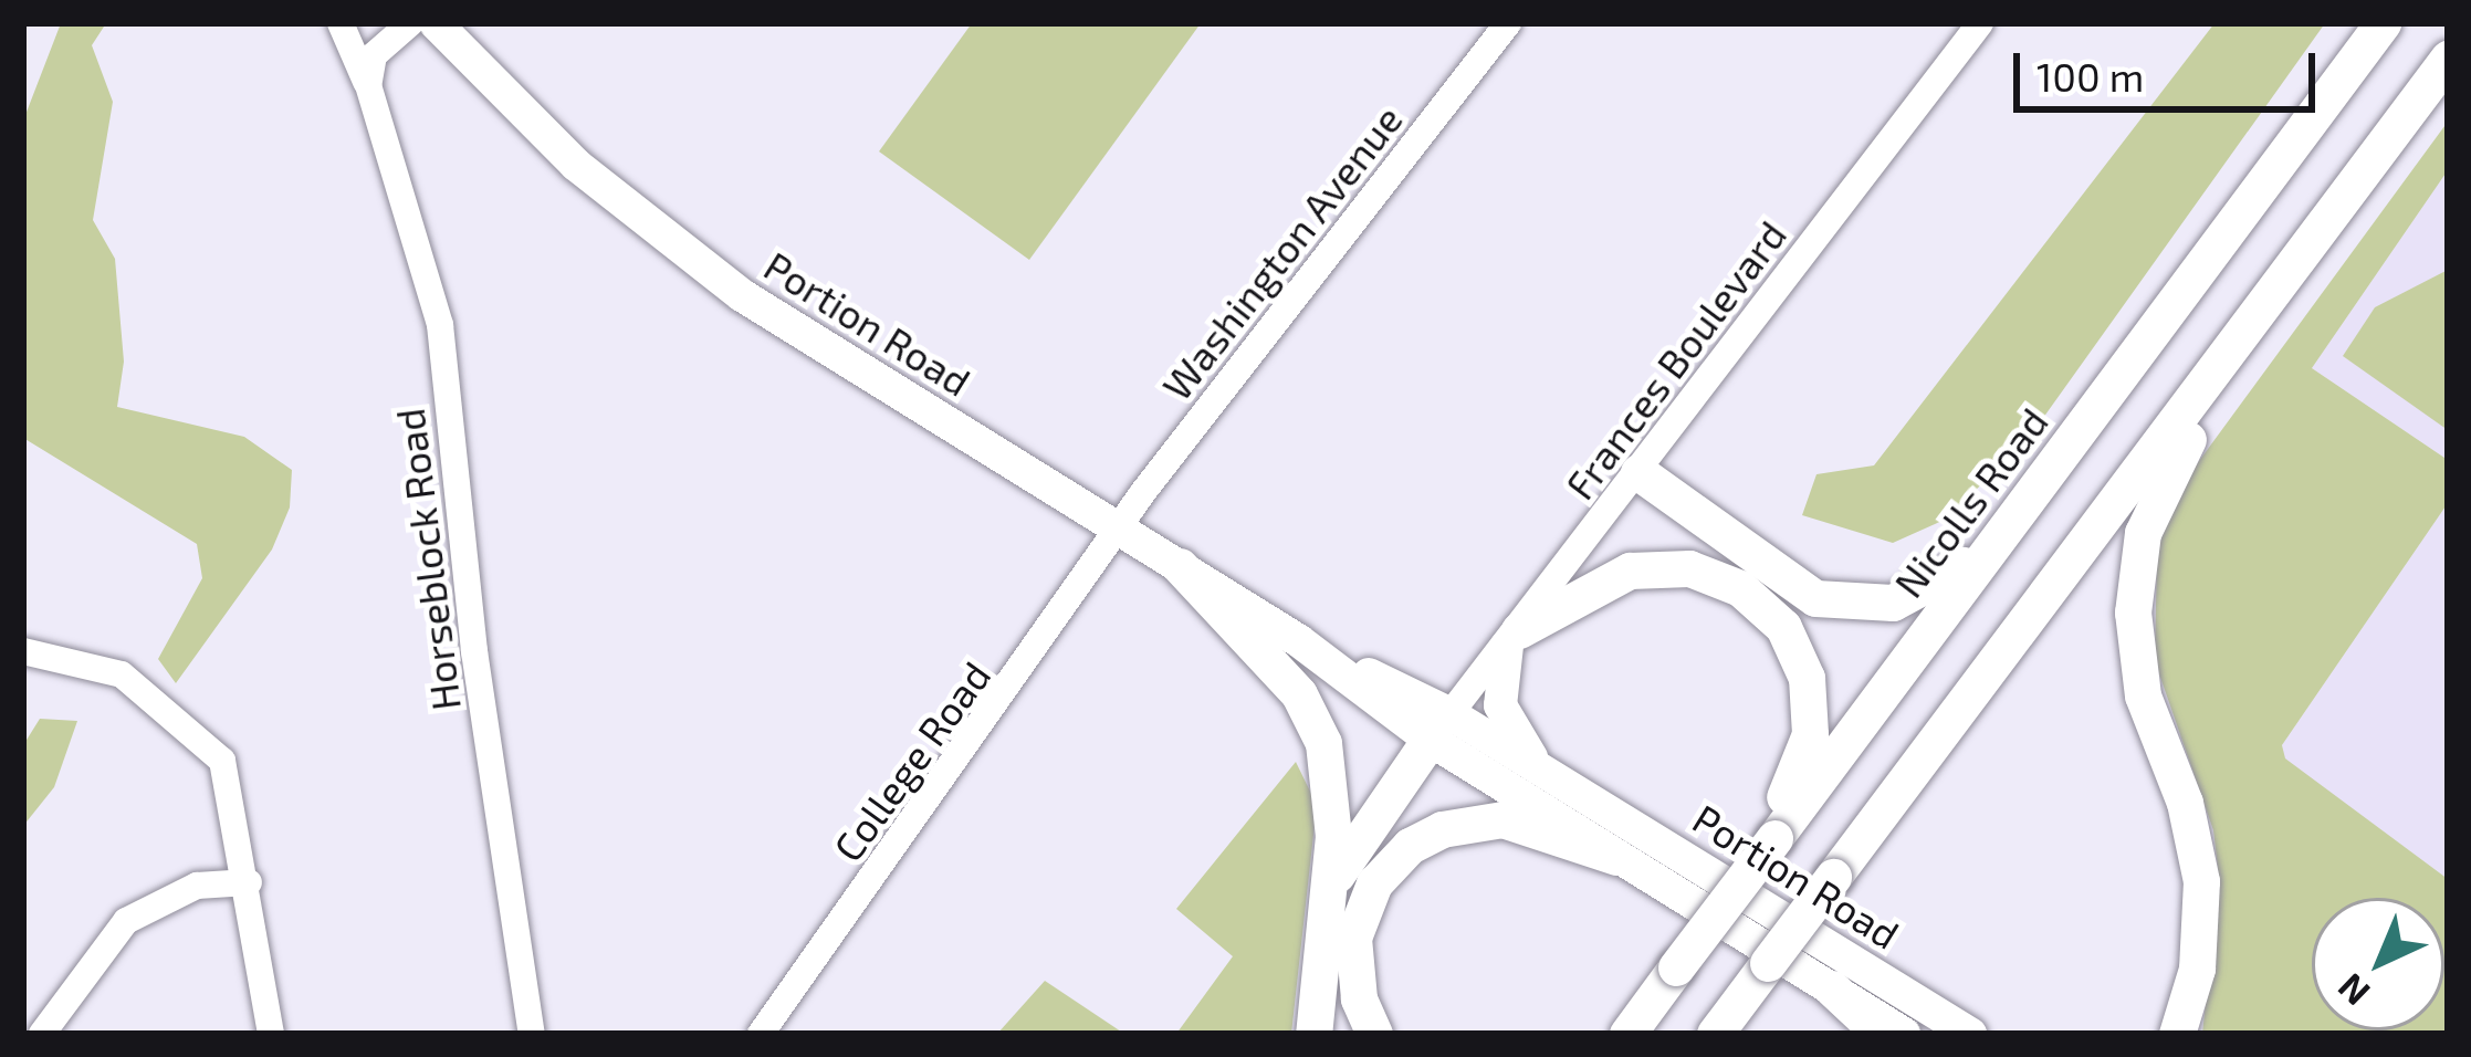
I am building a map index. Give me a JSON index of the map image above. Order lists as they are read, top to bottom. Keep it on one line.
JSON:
{"streets":{"highway":["Nicolls Road"],"main road":["Portion Road"],"street":["Washington Avenue","Frances Boulevard","Horseblock Road","College Road"]},"crossings":[["Washington Avenue","Portion Road"],["Washington Avenue","College Road"],["Portion Road","Frances Boulevard"],["Portion Road","College Road"]],"scale_bar":"100 m","north":"bottom left"}
